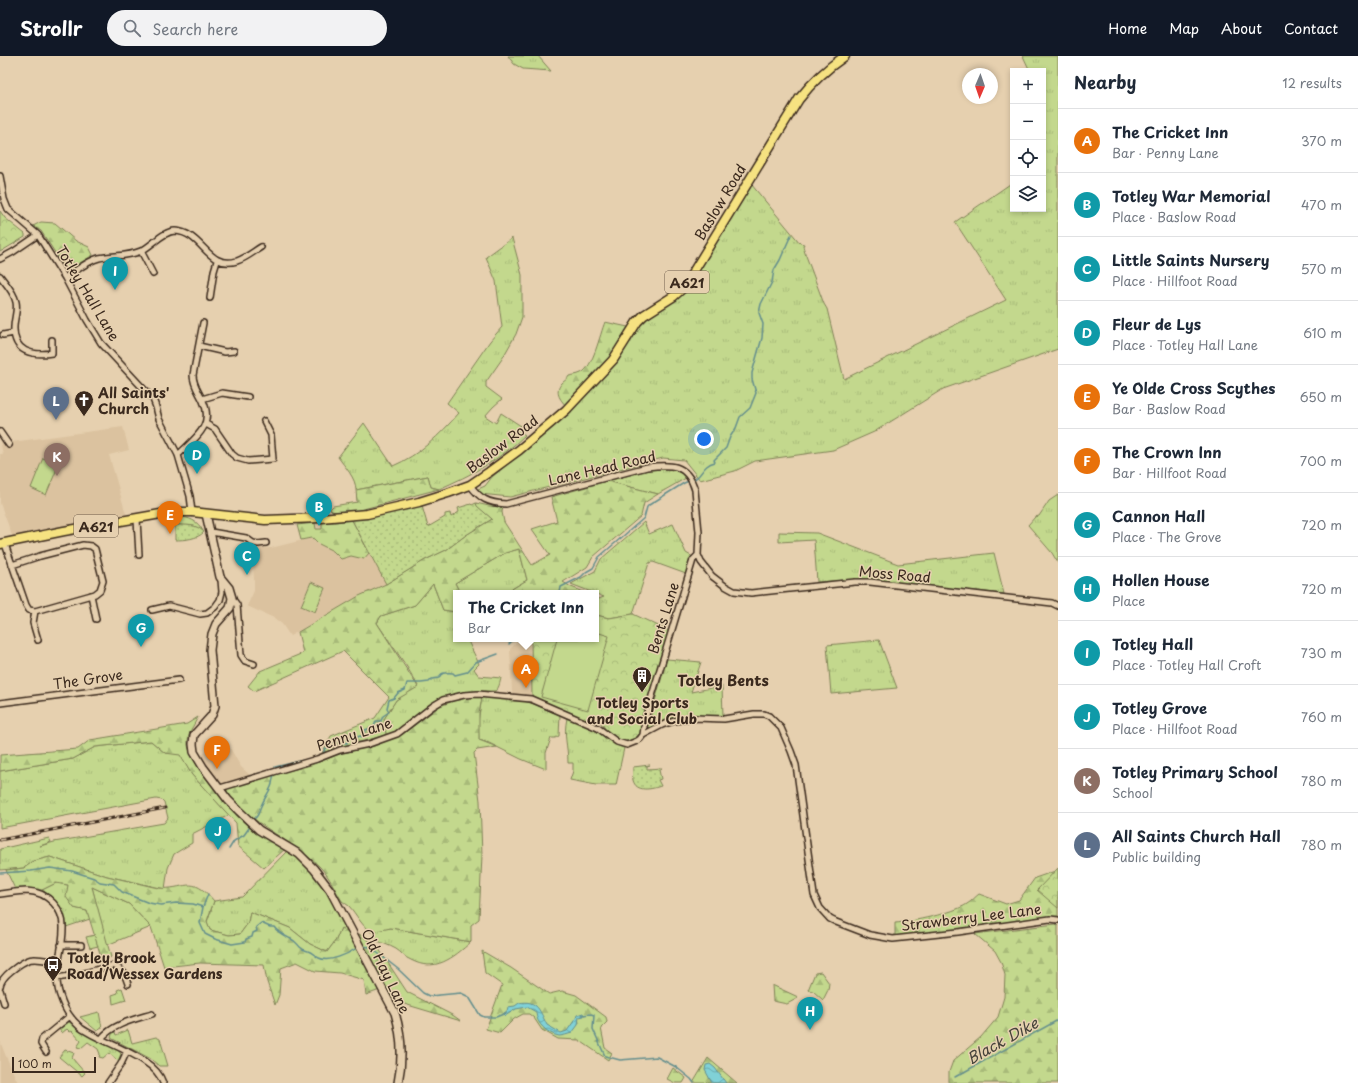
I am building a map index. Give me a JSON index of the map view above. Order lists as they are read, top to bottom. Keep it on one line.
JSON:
{"streets":{"main road":["Baslow Road","A621"],"street":["Totley Hall Lane","Lane Head Road","Moss Road","Bents Lane","The Grove","Penny Lane","Strawberry Lee Lane","Old Hay Lane"]},"crossings":[["Baslow Road","Totley Hall Lane"],["Baslow Road","Lane Head Road"],["Lane Head Road","Moss Road"],["Lane Head Road","Bents Lane"],["Moss Road","Bents Lane"],["Bents Lane","Penny Lane"],["Bents Lane","Strawberry Lee Lane"],["Penny Lane","Strawberry Lee Lane"],["Penny Lane","Old Hay Lane"]],"districts":["Totley Bents"],"water":["Black Dike"],"places":{"church":["All Saints' Church"],"building":["Totley Sports and Social Club"],"bus stop":["Totley Brook Road/Wessex Gardens"]},"scale_bar":"100 m","north":"bottom","page":{"header":"Strollr","search":"Search here","nav":["Home","Map","About","Contact"],"heading":["Nearby","12 results"],"map_buttons":["+","−"],"list":[{"mark":"A","name":"The Cricket Inn","note":"Bar · Penny Lane","value":"370 m"},{"mark":"B","name":"Totley War Memorial","note":"Place · Baslow Road","value":"470 m"},{"mark":"C","name":"Little Saints Nursery","note":"Place · Hillfoot Road","value":"570 m"},{"mark":"D","name":"Fleur de Lys","note":"Place · Totley Hall Lane","value":"610 m"},{"mark":"E","name":"Ye Olde Cross Scythes","note":"Bar · Baslow Road","value":"650 m"},{"mark":"F","name":"The Crown Inn","note":"Bar · Hillfoot Road","value":"700 m"},{"mark":"G","name":"Cannon Hall","note":"Place · The Grove","value":"720 m"},{"mark":"H","name":"Hollen House","note":"Place","value":"720 m"},{"mark":"I","name":"Totley Hall","note":"Place · Totley Hall Croft","value":"730 m"},{"mark":"J","name":"Totley Grove","note":"Place · Hillfoot Road","value":"760 m"},{"mark":"K","name":"Totley Primary School","note":"School","value":"780 m"},{"mark":"L","name":"All Saints Church Hall","note":"Public building","value":"780 m"}],"pins":["I","L","D","K","B","E","C","G","A","F","J","H"],"popup":["The Cricket Inn","Bar"],"scale":"100 m"}}
